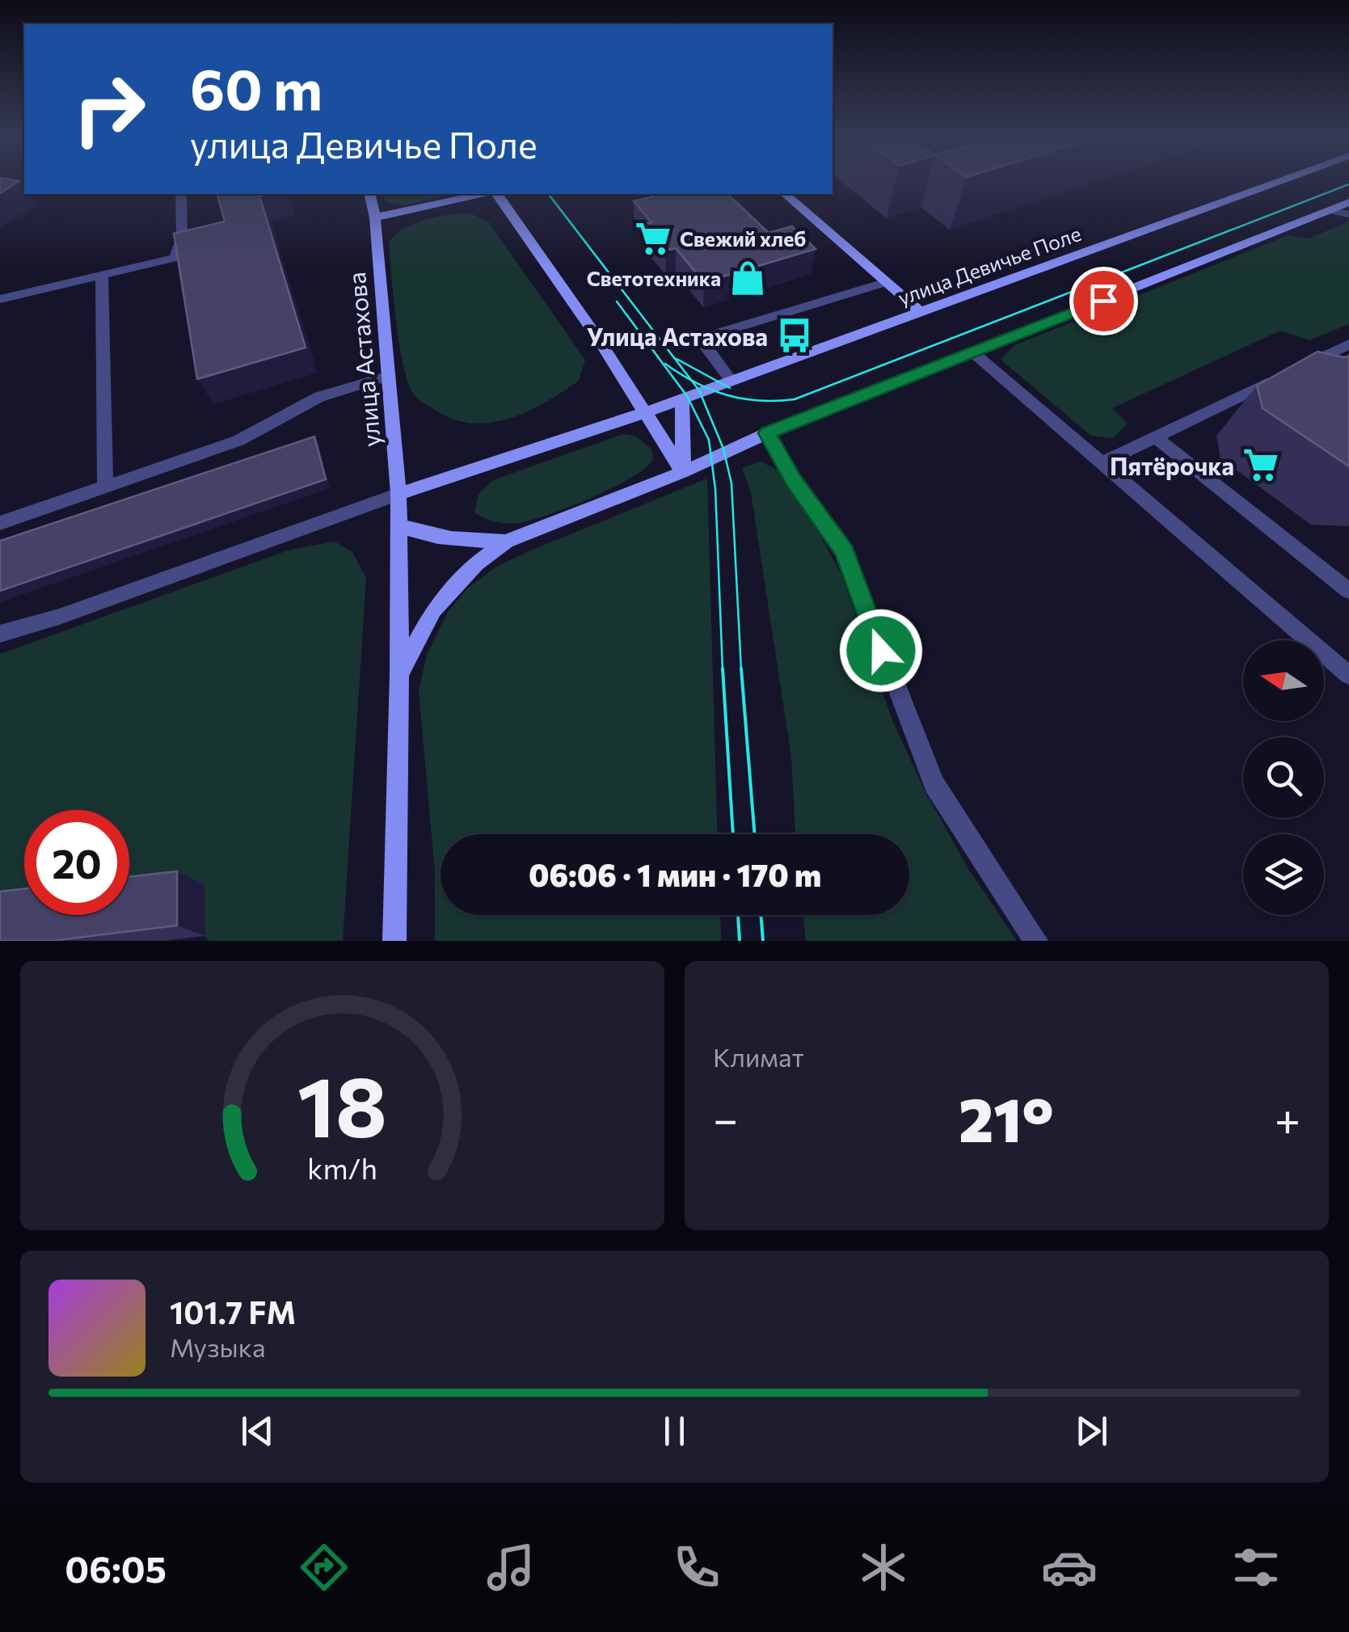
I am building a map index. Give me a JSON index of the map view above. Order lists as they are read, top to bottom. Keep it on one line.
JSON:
{"streets":{"main road":["улица Девичье Поле","улица Астахова"]},"crossings":[["улица Девичье Поле","улица Астахова"]],"places":{"supermarket":["Свежий хлеб","Пятёрочка"],"shop":["Светотехника"],"bus stop":["Улица Астахова"]},"north":"left","page":{"turn":["60 m","улица Девичье Поле"],"limit":"20","trip":"06:06 · 1 мин · 170 m","tile":"Климат","heat":["−","21°","+"],"song":["101.7 FM","Музыка"],"tabs":"06:05","gauge":["18","km/h"]}}
